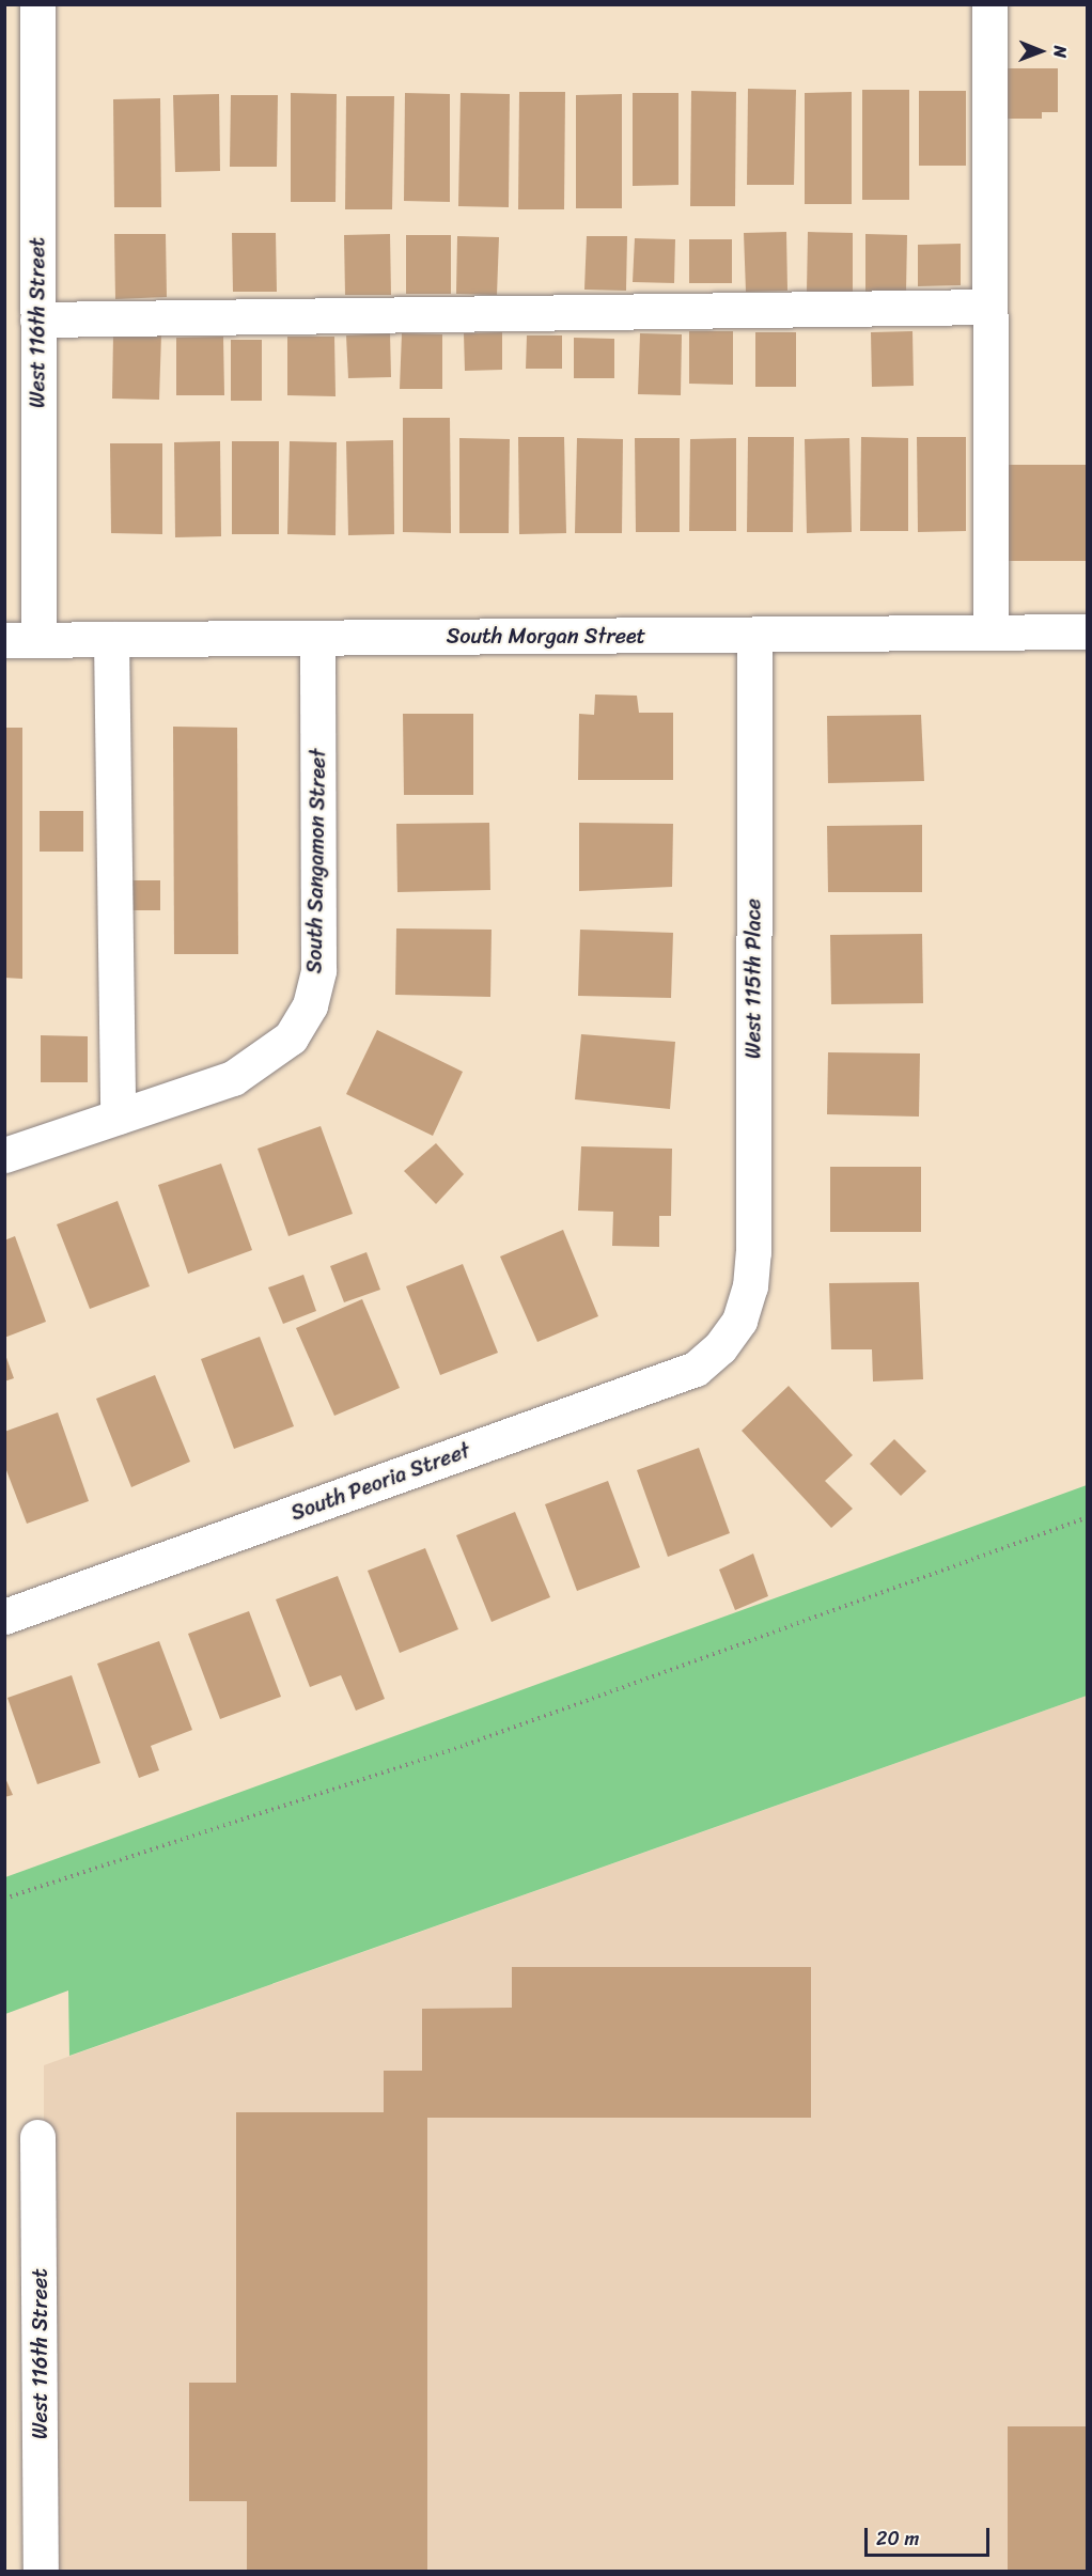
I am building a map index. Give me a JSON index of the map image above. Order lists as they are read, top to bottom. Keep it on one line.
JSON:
{"streets":{"street":["West 116th Street","South Morgan Street","South Sangamon Street","West 115th Place","South Peoria Street"]},"crossings":[["West 116th Street","South Morgan Street"],["South Morgan Street","South Sangamon Street"],["South Morgan Street","West 115th Place"],["West 115th Place","South Peoria Street"]],"scale_bar":"20 m","north":"right"}
